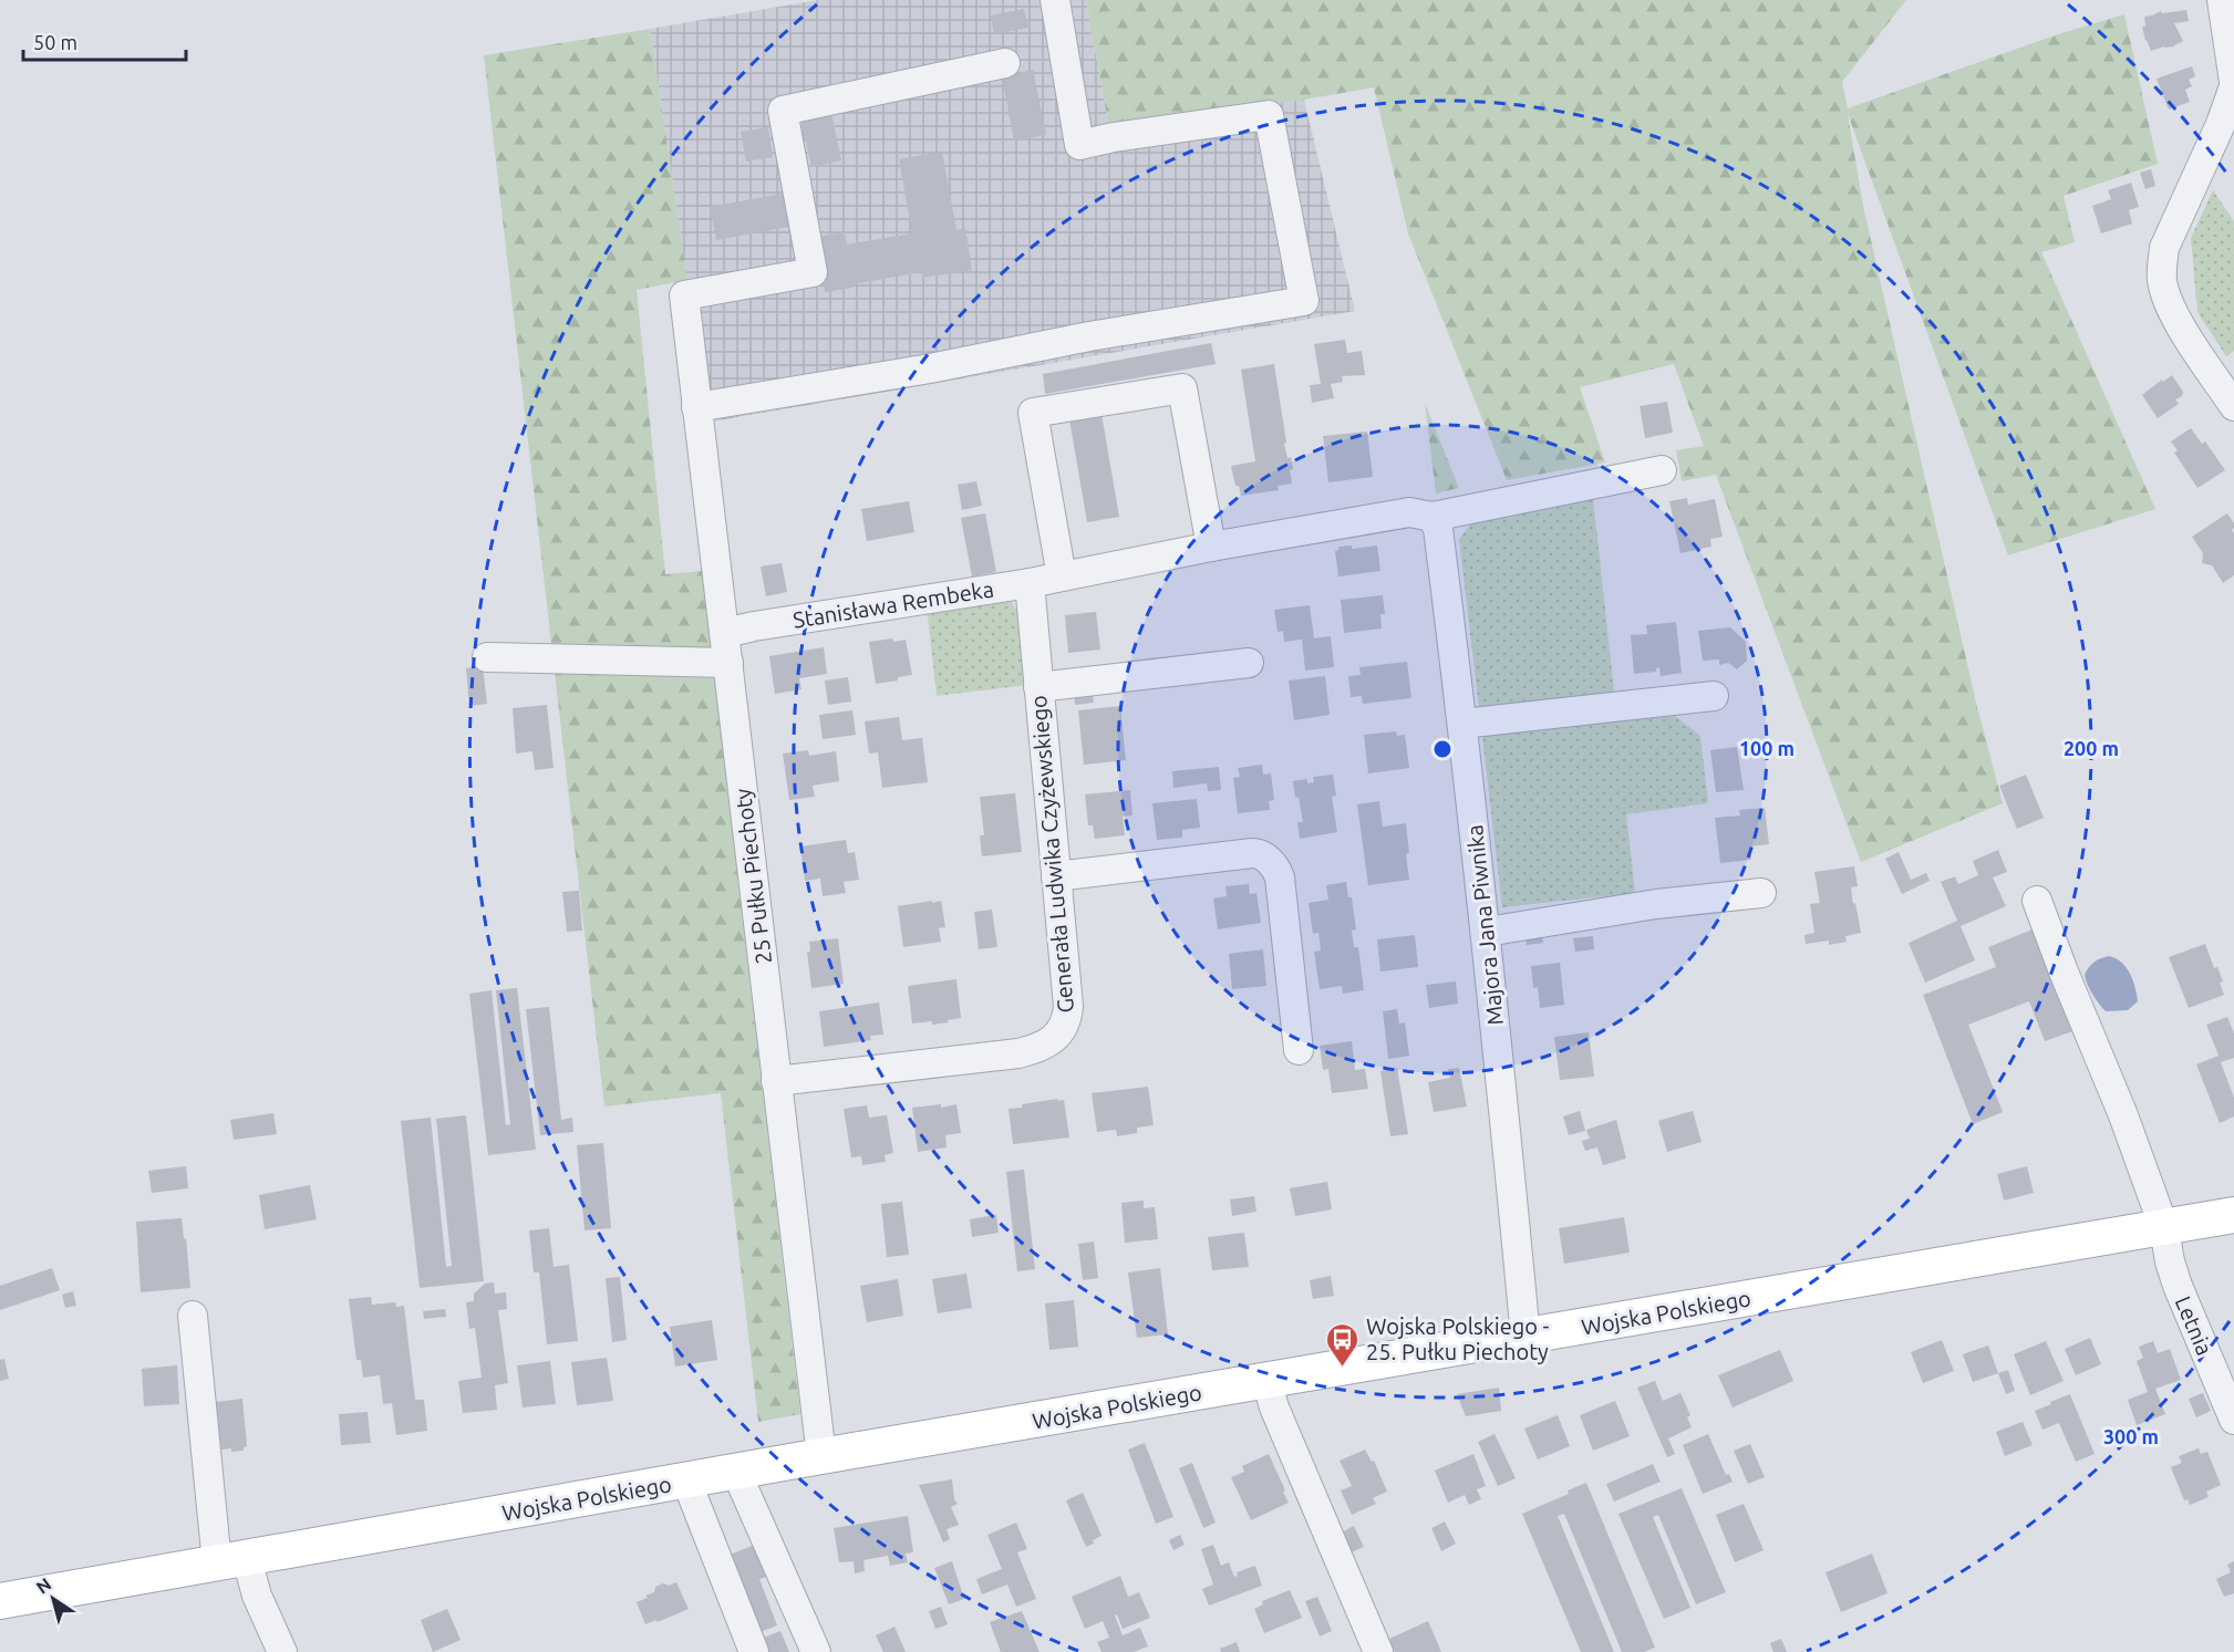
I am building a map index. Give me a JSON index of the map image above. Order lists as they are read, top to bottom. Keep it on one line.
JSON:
{"streets":{"main road":["Wojska Polskiego"],"street":["Stanisława Rembeka","Generała Ludwika Czyżewskiego","25 Pułku Piechoty","Majora Jana Piwnika","Letnia"]},"crossings":[["Stanisława Rembeka","Generała Ludwika Czyżewskiego"],["Stanisława Rembeka","25 Pułku Piechoty"],["Stanisława Rembeka","Majora Jana Piwnika"],["Generała Ludwika Czyżewskiego","25 Pułku Piechoty"],["25 Pułku Piechoty","Wojska Polskiego"],["Majora Jana Piwnika","Wojska Polskiego"],["Wojska Polskiego","Letnia"]],"places":{"bus stop":["Wojska Polskiego - 25. Pułku Piechoty"]},"scale_bar":"50 m","north":"top left","rings":["100 m","200 m","300 m"]}
